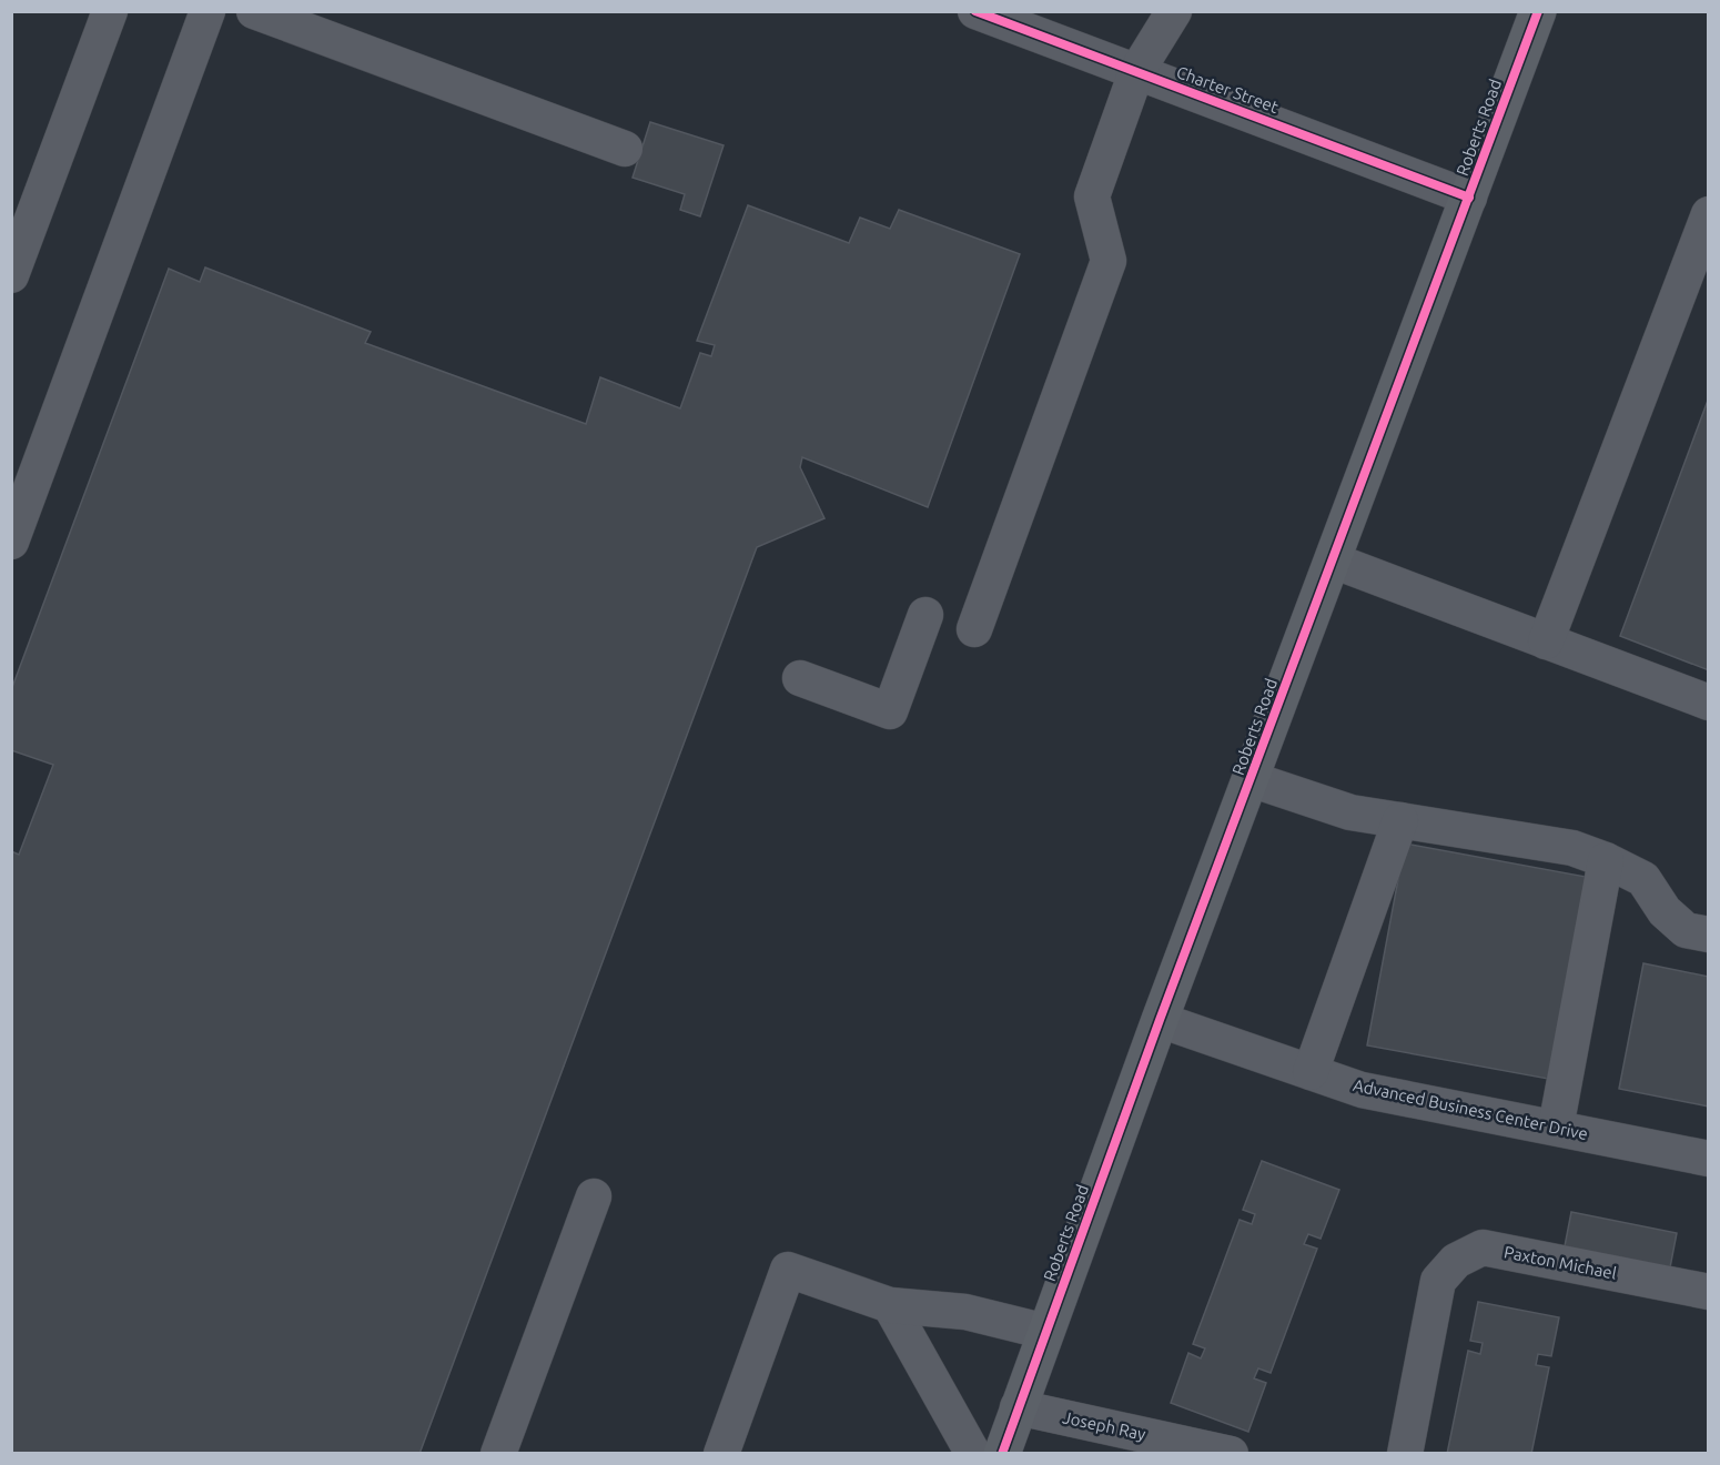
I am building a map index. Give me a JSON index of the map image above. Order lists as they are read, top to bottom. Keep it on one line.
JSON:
{"streets":{"main road":["Roberts Road"],"street":["Charter Street","Advanced Business Center Drive","Paxton Michael","Joseph Ray"]},"crossings":[["Charter Street","Roberts Road"],["Roberts Road","Advanced Business Center Drive"],["Roberts Road","Joseph Ray"]]}
